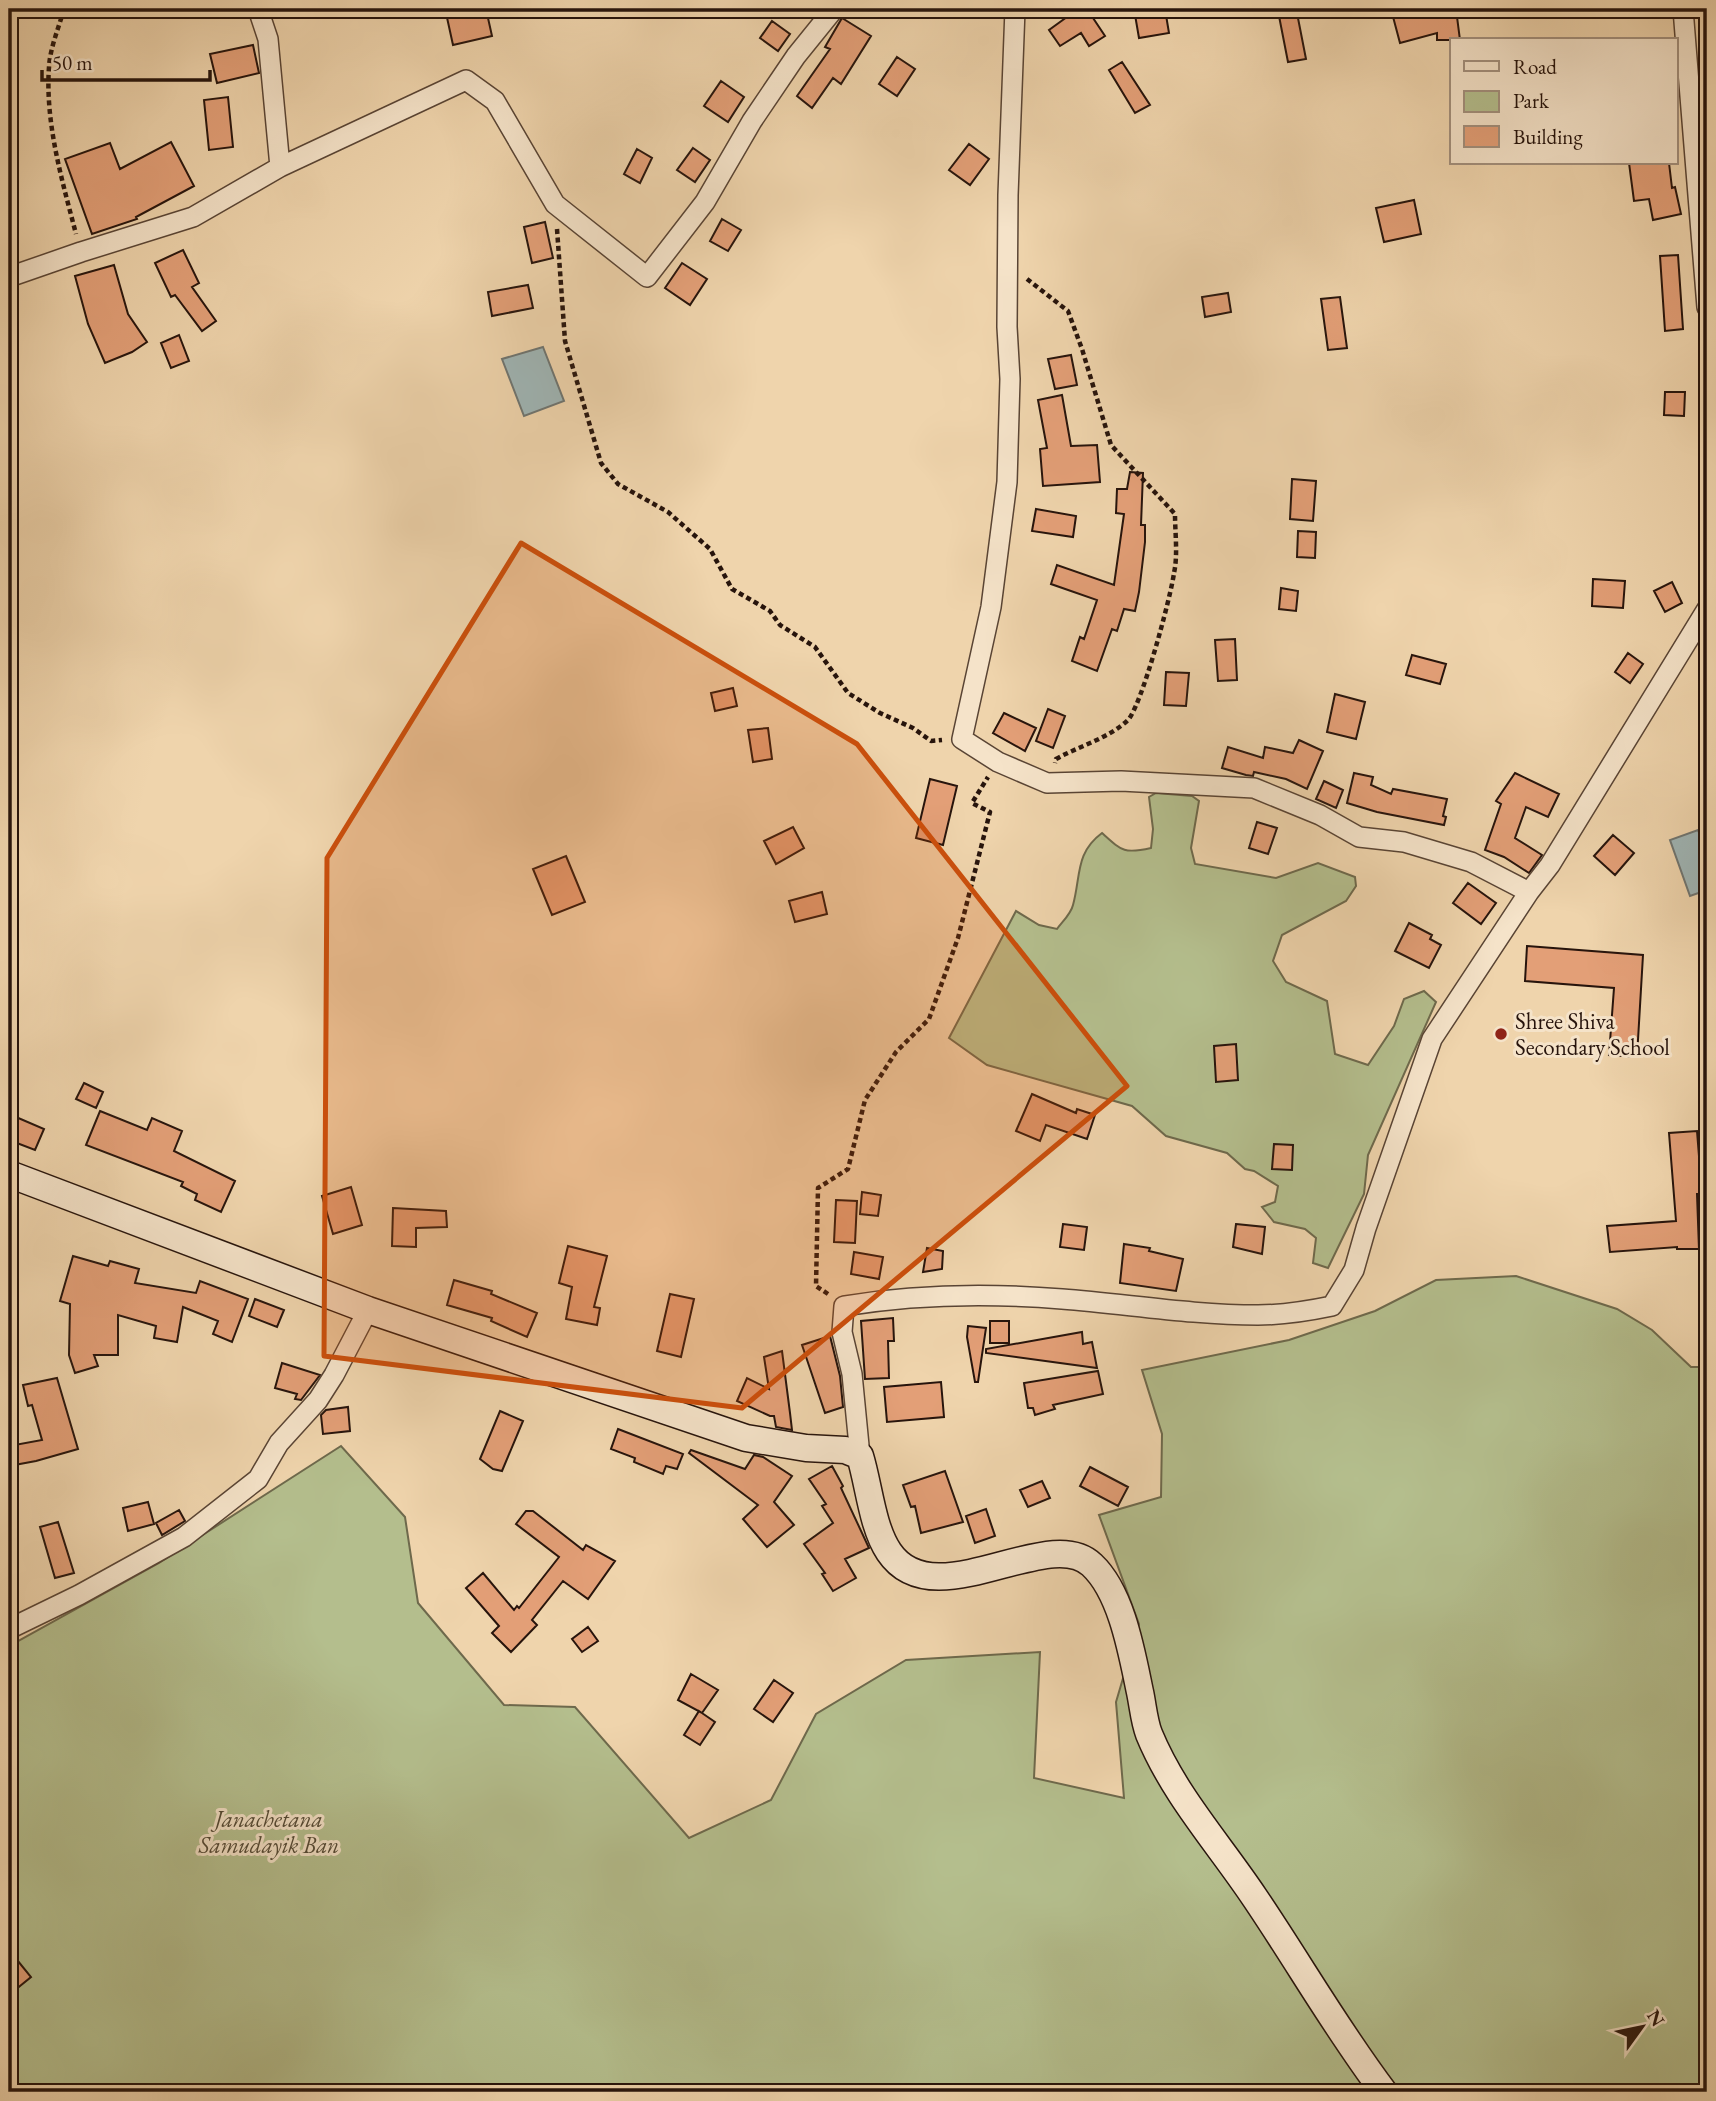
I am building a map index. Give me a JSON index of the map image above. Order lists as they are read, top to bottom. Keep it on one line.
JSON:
{"parks":["Janachetana Samudayik Ban"],"places":["Shree Shiva Secondary School"],"legend":["Road","Park","Building"],"scale_bar":"50 m","north":"top right"}
